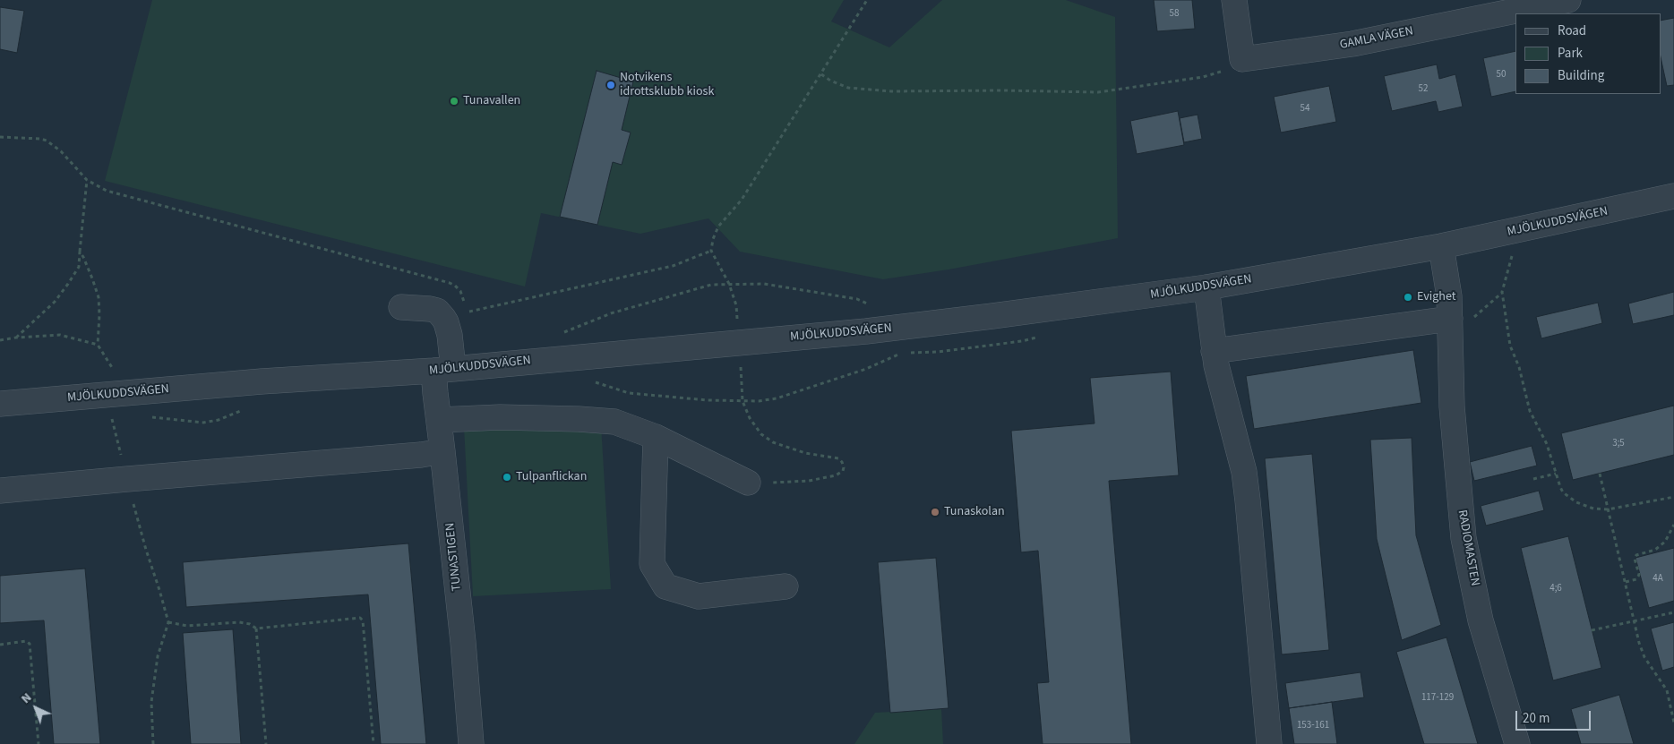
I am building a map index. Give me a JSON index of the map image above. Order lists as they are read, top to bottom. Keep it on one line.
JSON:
{"streets":{"street":["GAMLA VÄGEN","MJÖLKUDDSVÄGEN","RADIOMASTEN","TUNASTIGEN"]},"crossings":[["MJÖLKUDDSVÄGEN","RADIOMASTEN"],["MJÖLKUDDSVÄGEN","TUNASTIGEN"]],"places":["Notvikens idrottsklubb kiosk","Tunavallen","Evighet","Tulpanflickan","Tunaskolan"],"house_numbers":["58","50","52","54","3;5","4A","4;6","117-129","153-161"],"legend":["Road","Park","Building"],"scale_bar":"20 m","north":"top left"}
